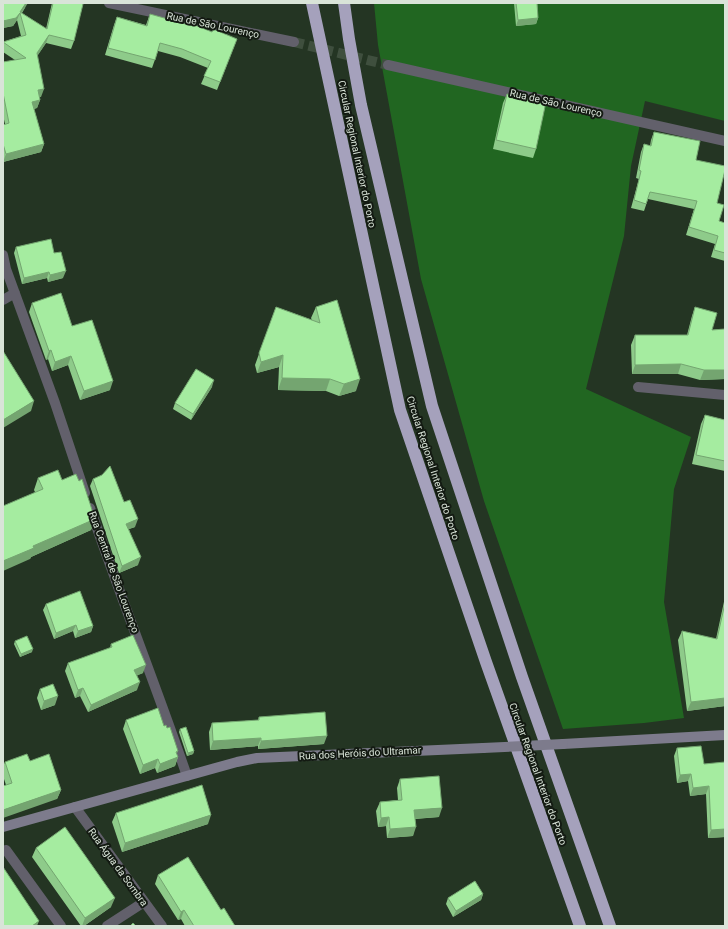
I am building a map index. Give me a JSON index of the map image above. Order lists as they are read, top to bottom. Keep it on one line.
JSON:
{"streets":{"highway":["Circular Regional Interior do Porto"],"street":["Rua de São Lourenço","Rua Central de São Lourenço","Rua dos Heróis do Ultramar","Rua Água da Sombra"]},"crossings":[["Rua Central de São Lourenço","Rua dos Heróis do Ultramar"],["Rua dos Heróis do Ultramar","Rua Água da Sombra"]]}
